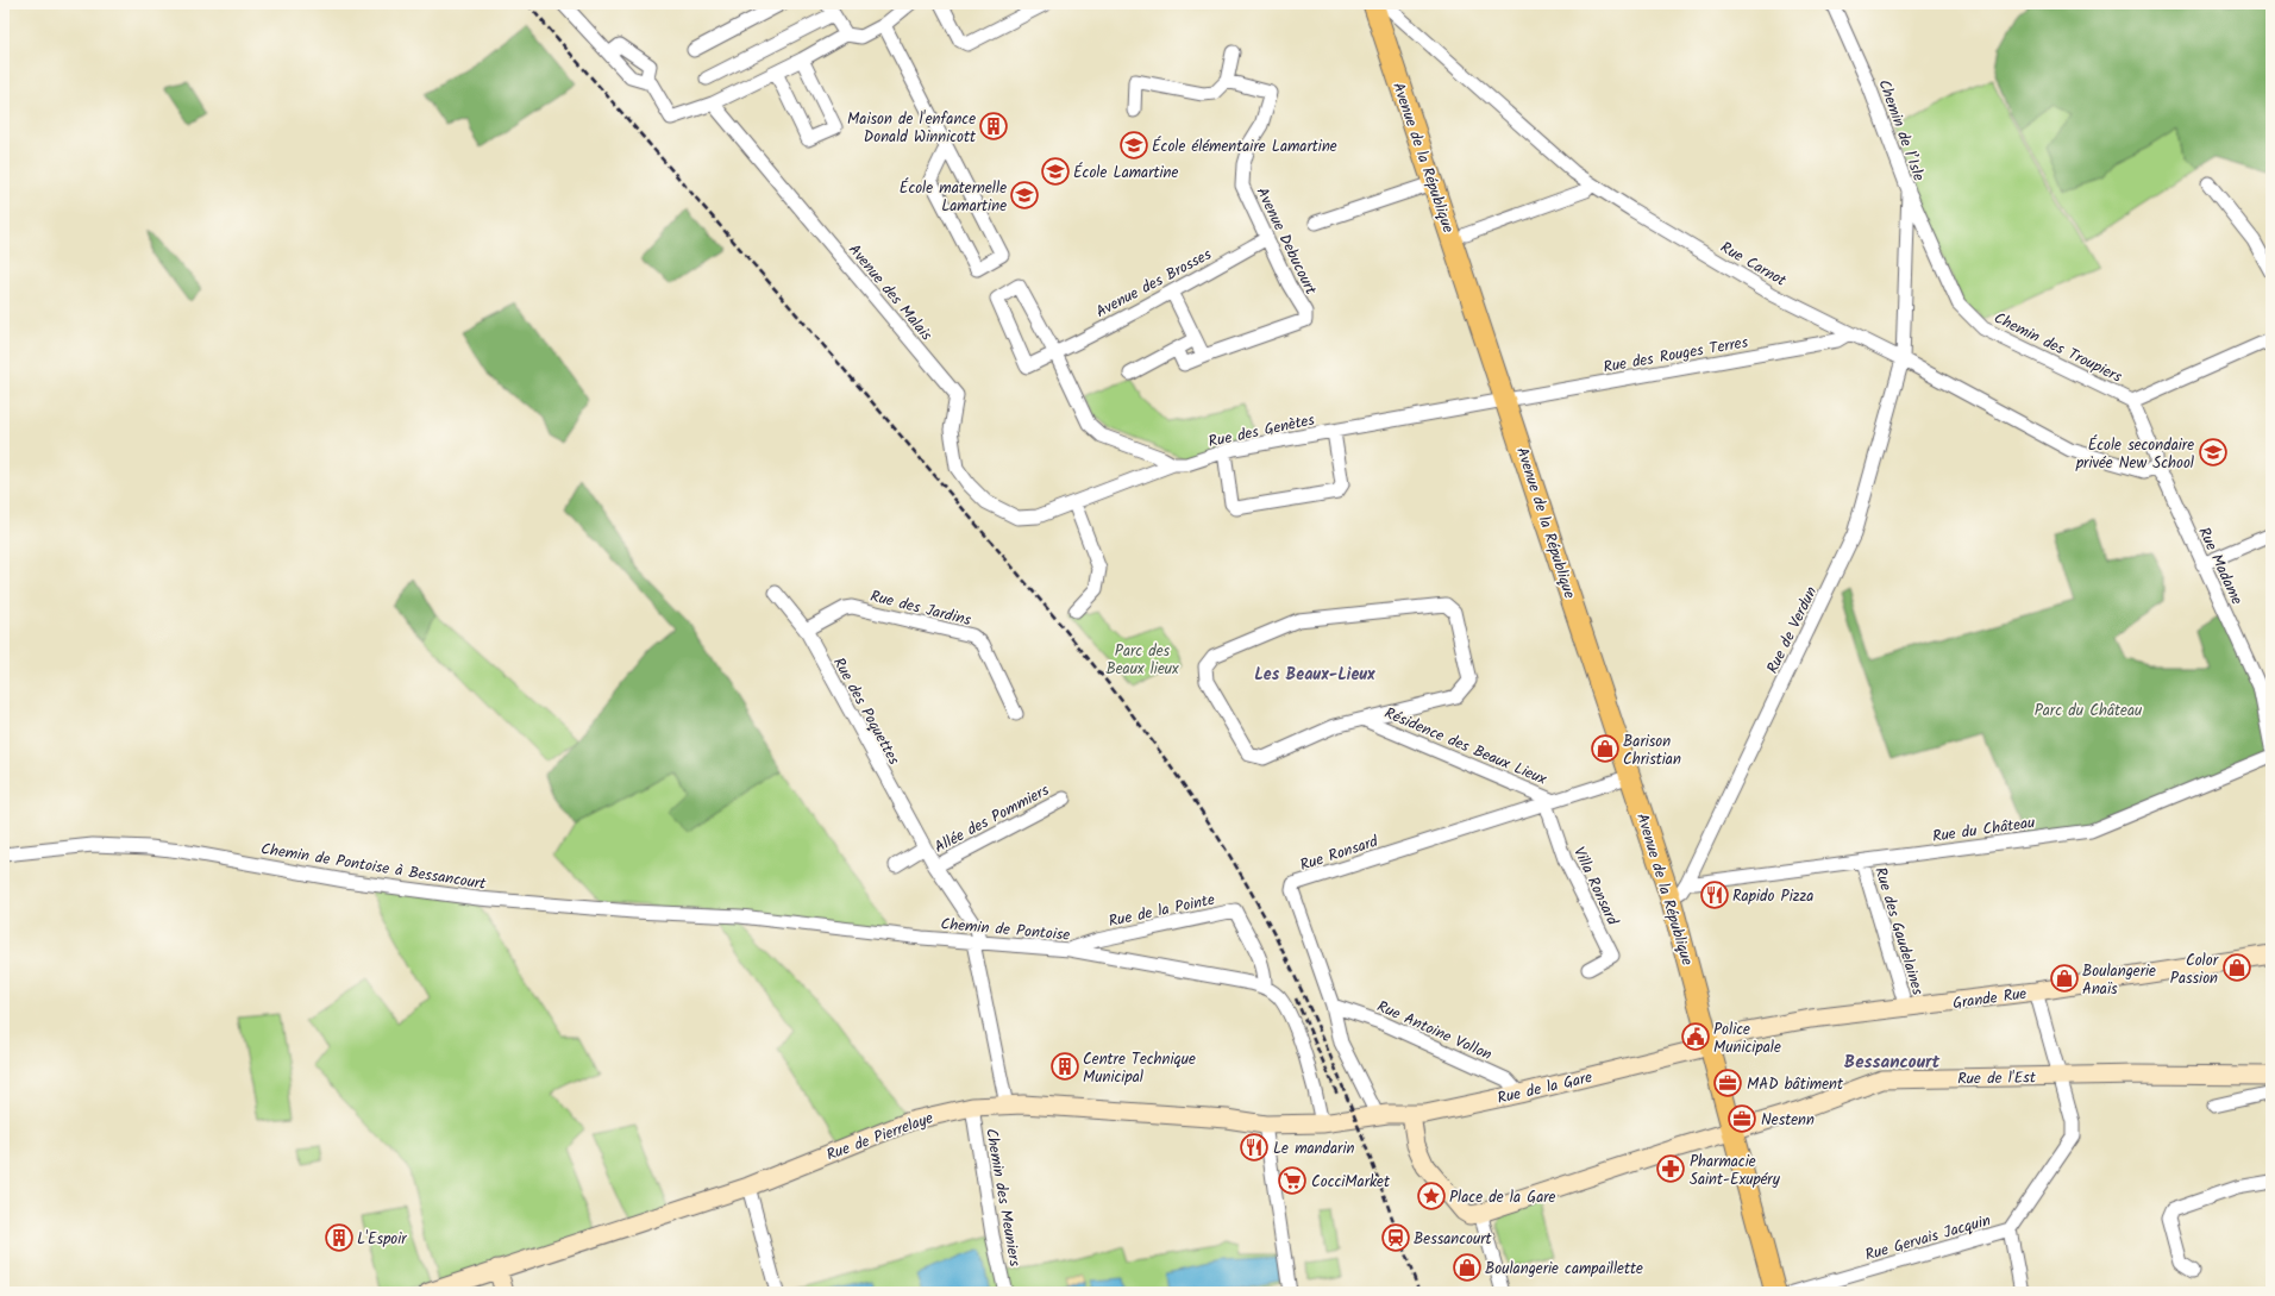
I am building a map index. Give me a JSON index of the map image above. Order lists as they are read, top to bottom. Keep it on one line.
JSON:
{"streets":{"main road":["Avenue de la République","Grande Rue","Rue de l'Est","Rue de la Gare","Rue de Pierrelaye"],"street":["Chemin de l’Isle","Avenue Debucourt","Rue Carnot","Avenue des Brosses","Avenue des Malais","Chemin des Troupiers","Rue des Rouges Terres","Rue des Genètes","Rue Madame","Rue des Jardins","Rue de Verdun","Rue des Poquettes","Résidence des Beaux Lieux","Allée des Pommiers","Rue du Château","Rue Ronsard","Chemin de Pontoise à Bessancourt","Villa Ronsard","Rue de la Pointe","Chemin de Pontoise","Rue des Gaudelaines","Rue Antoine Vollon","Chemin des Meuniers","Rue Gervais Jacquin"]},"crossings":[["Chemin de l’Isle","Rue Carnot"],["Chemin de l’Isle","Chemin des Troupiers"],["Chemin de l’Isle","Rue de Verdun"],["Avenue de la République","Rue Carnot"],["Avenue de la République","Rue des Rouges Terres"],["Avenue de la République","Rue des Genètes"],["Avenue de la République","Rue de Verdun"],["Avenue de la République","Rue Ronsard"],["Avenue de la République","Grande Rue"],["Avenue de la République","Rue de l'Est"],["Avenue de la République","Rue de la Gare"],["Avenue Debucourt","Avenue des Brosses"],["Rue Carnot","Rue des Rouges Terres"],["Rue Carnot","Rue Madame"],["Rue Carnot","Rue de Verdun"],["Avenue des Brosses","Rue des Genètes"],["Avenue des Malais","Rue des Genètes"],["Chemin des Troupiers","Rue Madame"],["Rue des Rouges Terres","Rue des Genètes"],["Rue des Jardins","Rue des Poquettes"],["Rue de Verdun","Rue du Château"],["Rue des Poquettes","Allée des Pommiers"],["Rue des Poquettes","Chemin de Pontoise"],["Rue des Poquettes","Rue de Pierrelaye"],["Résidence des Beaux Lieux","Rue Ronsard"],["Résidence des Beaux Lieux","Villa Ronsard"],["Rue du Château","Rue des Gaudelaines"],["Rue Ronsard","Villa Ronsard"],["Rue Ronsard","Rue Antoine Vollon"],["Rue Ronsard","Rue de la Gare"],["Rue Ronsard","Rue de Pierrelaye"],["Chemin de Pontoise à Bessancourt","Chemin de Pontoise"],["Rue de la Pointe","Chemin de Pontoise"],["Rue des Gaudelaines","Grande Rue"],["Grande Rue","Rue de la Gare"],["Grande Rue","Rue Gervais Jacquin"],["Rue Antoine Vollon","Rue de la Gare"],["Rue de l'Est","Rue Gervais Jacquin"],["Rue de la Gare","Rue de Pierrelaye"],["Rue de Pierrelaye","Chemin des Meuniers"]],"districts":["Les Beaux-Lieux","Bessancourt"],"parks":["Parc des Beaux lieux","Parc du Château"],"places":{"building":["Maison de l'enfance Donald Winnicott","Centre Technique Municipal","L'Espoir"],"school or university":["École élémentaire Lamartine","École Lamartine","École maternelle Lamartine","École secondaire privée New School"],"shop":["Barison Christian","Color Passion","Boulangerie Anaïs","Boulangerie campaillette"],"restaurant":["Rapido Pizza","Le mandarin"],"public building":["Police Municipale"],"office":["MAD bâtiment","Nestenn"],"pharmacy":["Pharmacie Saint-Exupéry"],"supermarket":["CocciMarket"],"place":["Place de la Gare"],"station":["Bessancourt"]}}
